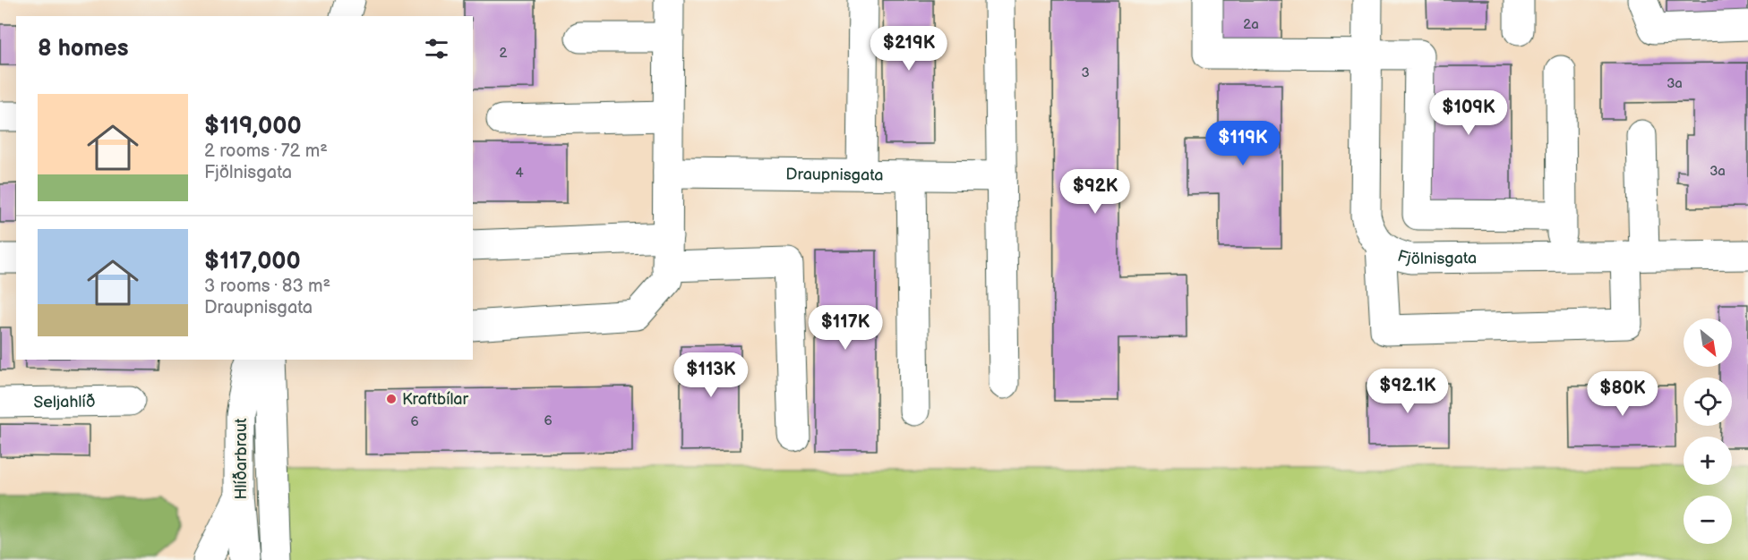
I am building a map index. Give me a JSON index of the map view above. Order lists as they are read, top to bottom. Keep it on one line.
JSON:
{"streets":{"main road":["Draupnisgata","Fjölnisgata","Seljahlíð","Hlíðarbraut"]},"places":["Kraftbílar"],"house_numbers":["2a","2","3","3a","3a","4","6","6"],"north":"bottom right","page":{"heading":"8 homes","price":["$219K","$109K","$119K","$92K","$117K","$113K","$92.1K","$80K"],"list":[{"name":"$119,000","note":"2 rooms · 72 m² · Fjölnisgata"},{"name":"$117,000","note":"3 rooms · 83 m² · Draupnisgata"}],"map_buttons":["+","−"]}}
